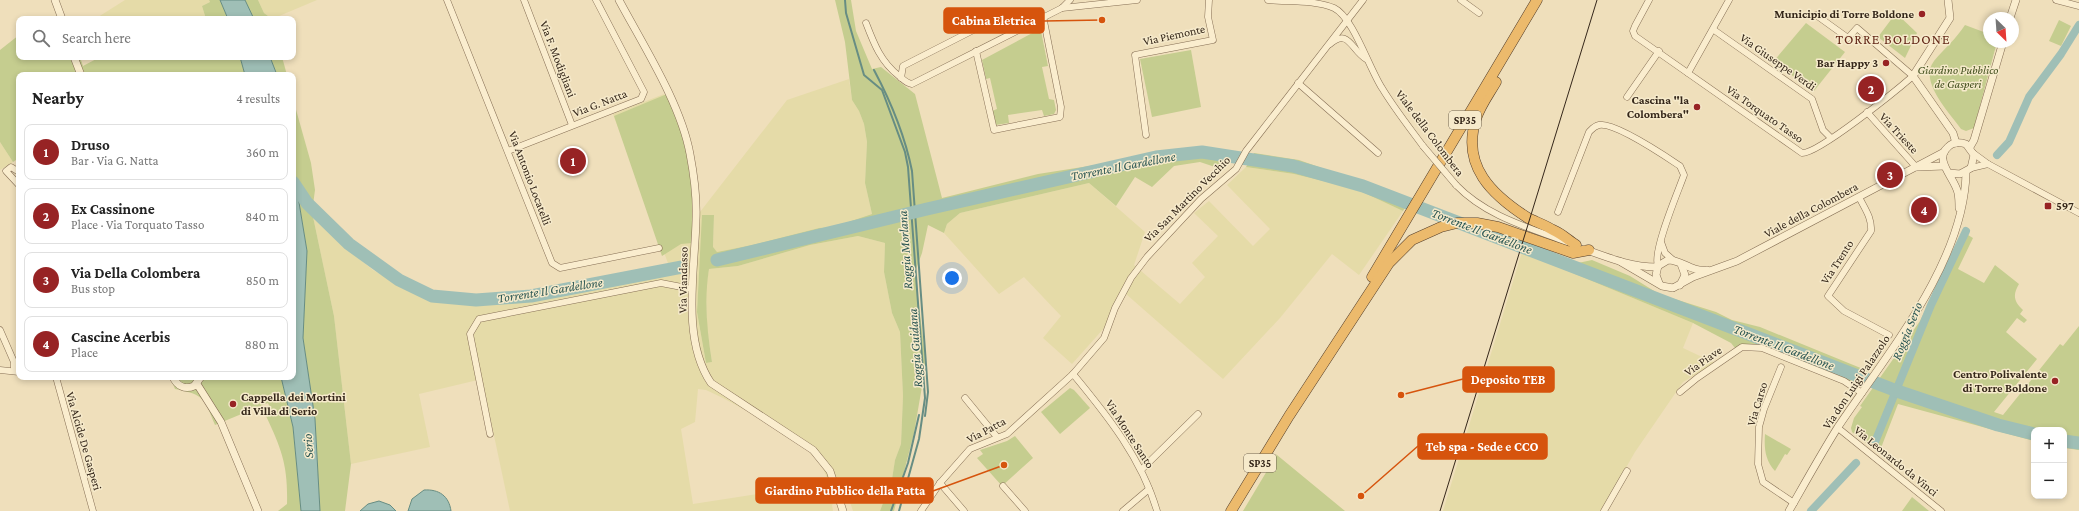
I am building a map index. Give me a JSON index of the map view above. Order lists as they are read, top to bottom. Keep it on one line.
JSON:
{"streets":{"highway":["SP35"],"street":["Via Piemonte","Via F. Modigliani","Via Giuseppe Verdi","Via G. Natta","Via Torquato Tasso","Viale della Colombera","Via Trieste","Via Antonio Locatelli","Via San Martino Vecchio","Via Trento","Via Viandasso","Via Piave","Via don Luigi Palazzolo","Via Carso","Via Patta","Via Monte Santo","Via Alcide De Gasperi","Via Leonardo da Vinci"]},"crossings":[["Via F. Modigliani","Via G. Natta"],["Via Giuseppe Verdi","Via Torquato Tasso"],["Via G. Natta","Via Antonio Locatelli"],["Via Torquato Tasso","Via Trieste"],["Viale della Colombera","Via Trieste"],["Viale della Colombera","Via San Martino Vecchio"],["Viale della Colombera","Via Trento"],["Viale della Colombera","Via don Luigi Palazzolo"],["Via San Martino Vecchio","Via Patta"],["Via San Martino Vecchio","Via Monte Santo"],["Via Piave","Via don Luigi Palazzolo"],["Via don Luigi Palazzolo","Via Carso"],["Via don Luigi Palazzolo","Via Leonardo da Vinci"],["Via Patta","Via Monte Santo"]],"districts":["TORRE BOLDONE"],"water":["Torrente Il Gardellone","Roggia Morlana","Roggia Serio","Roggia Guidana","Serio"],"parks":["Giardino Pubblico de Gasperi"],"places":{"other":["Municipio di Torre Boldone","Cabina Eletrica","Bar Happy 3","Cascina \"la Colombera\"","Centro Polivalente di Torre Boldone","Deposito TEB","Cappella dei Mortini di Villa di Serio","Giardino Pubblico della Patta","Teb spa - Sede e CCO"],"transit":["597"]},"north":"bottom right","page":{"search":"Search here","heading":["Nearby","4 results"],"pins":["2","1","3","4"],"list":[{"mark":"1","name":"Druso","note":"Bar · Via G. Natta","value":"360 m"},{"mark":"2","name":"Ex Cassinone","note":"Place · Via Torquato Tasso","value":"840 m"},{"mark":"3","name":"Via Della Colombera","note":"Bus stop","value":"850 m"},{"mark":"4","name":"Cascine Acerbis","note":"Place","value":"880 m"}],"map_buttons":["+","−"]}}
